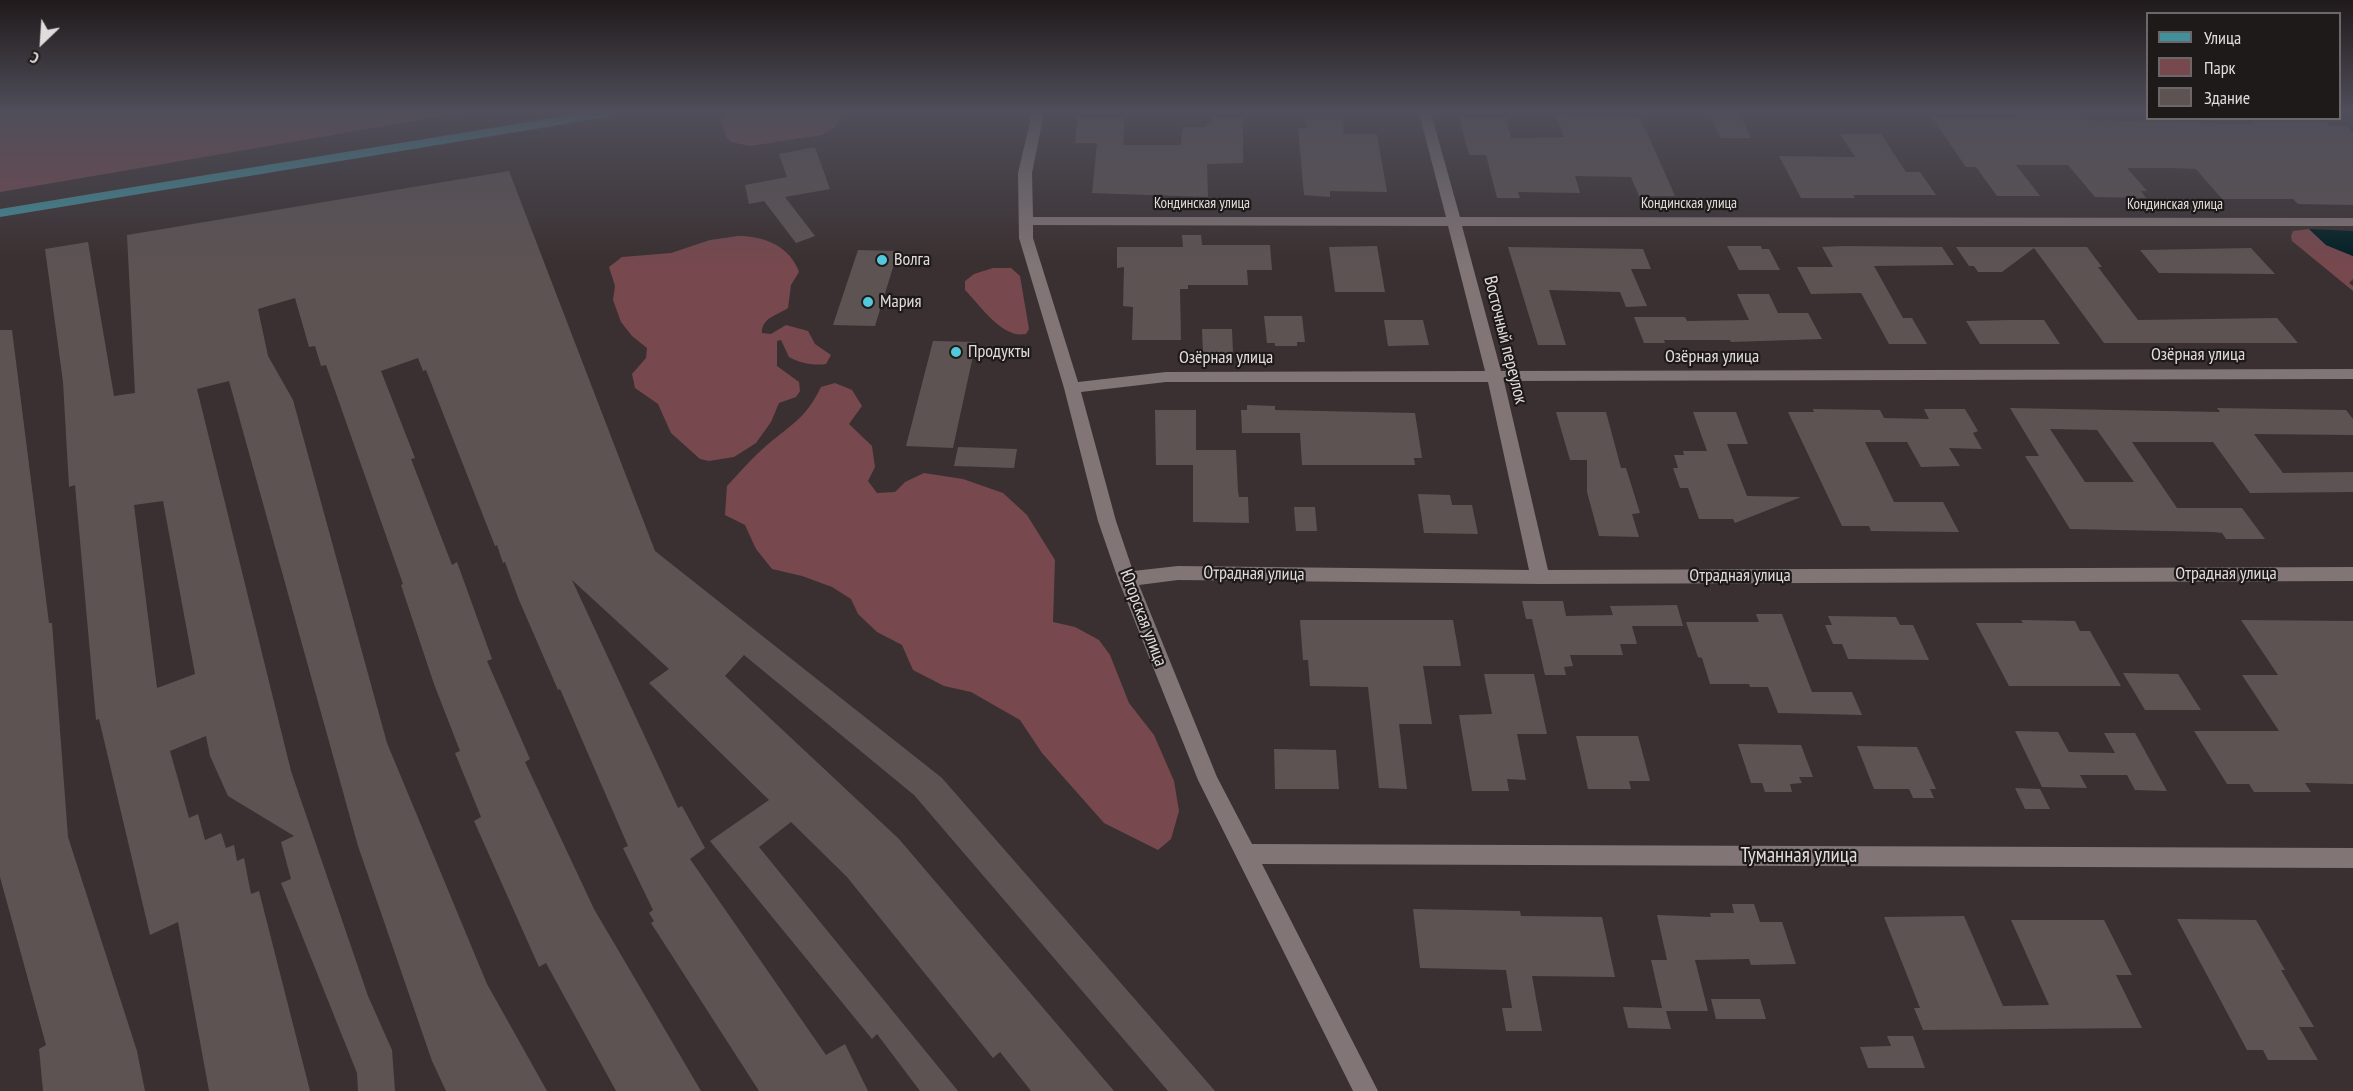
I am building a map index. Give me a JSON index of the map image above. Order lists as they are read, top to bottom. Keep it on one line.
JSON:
{"streets":{"street":["Кондинская улица","Восточный переулок","Озёрная улица","Отрадная улица","Югорская улица","Туманная улица"]},"crossings":[["Кондинская улица","Восточный переулок"],["Кондинская улица","Югорская улица"],["Восточный переулок","Озёрная улица"],["Восточный переулок","Отрадная улица"],["Озёрная улица","Югорская улица"],["Отрадная улица","Югорская улица"],["Югорская улица","Туманная улица"]],"places":["Волга","Мария","Продукты"],"legend":["Улица","Парк","Здание"],"north":"bottom left"}
